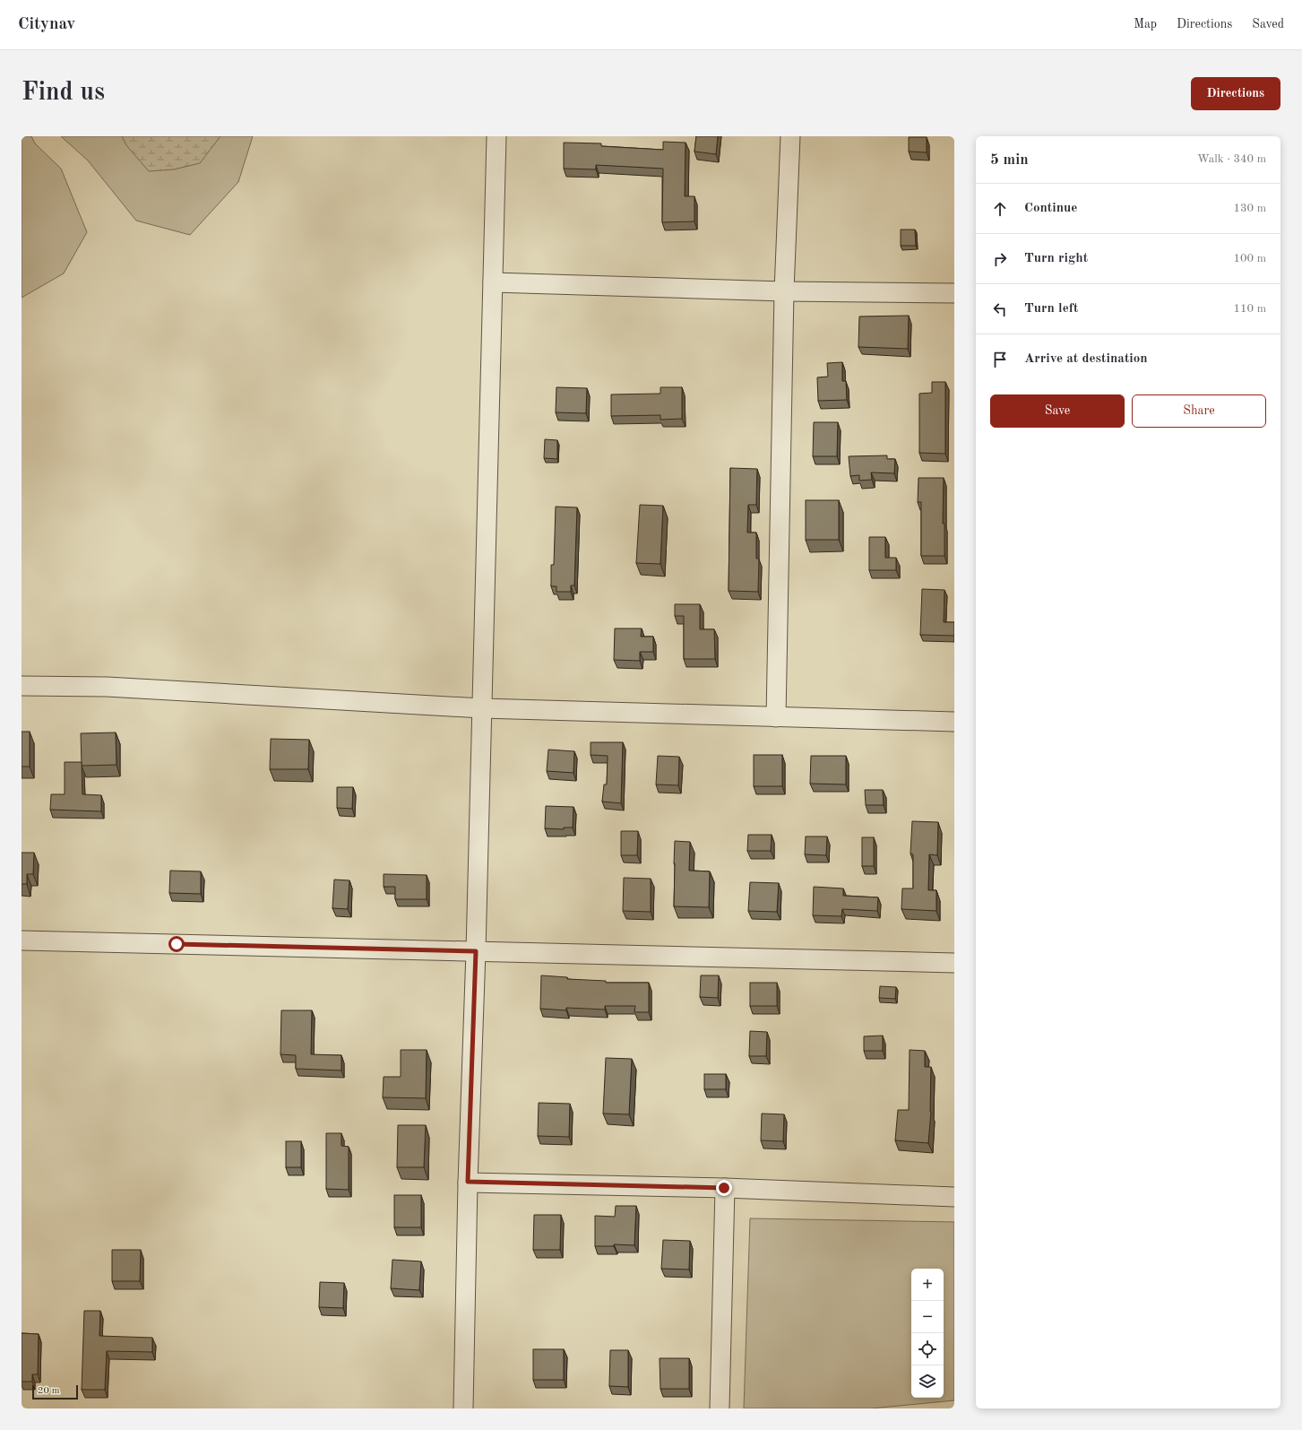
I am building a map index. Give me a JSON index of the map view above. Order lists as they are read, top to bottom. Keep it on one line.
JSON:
{"scale_bar":"20 m","page":{"header":"Citynav","nav":["Map","Directions","Saved"],"buttons":["Directions",["Save","Share"]],"title":"Find us","heading":["5 min","Walk · 340 m"],"list":[["Continue","130 m"],["Turn right","100 m"],["Turn left","110 m"],"Arrive at destination"],"map_buttons":["+","−"],"scale":"20 m"}}
